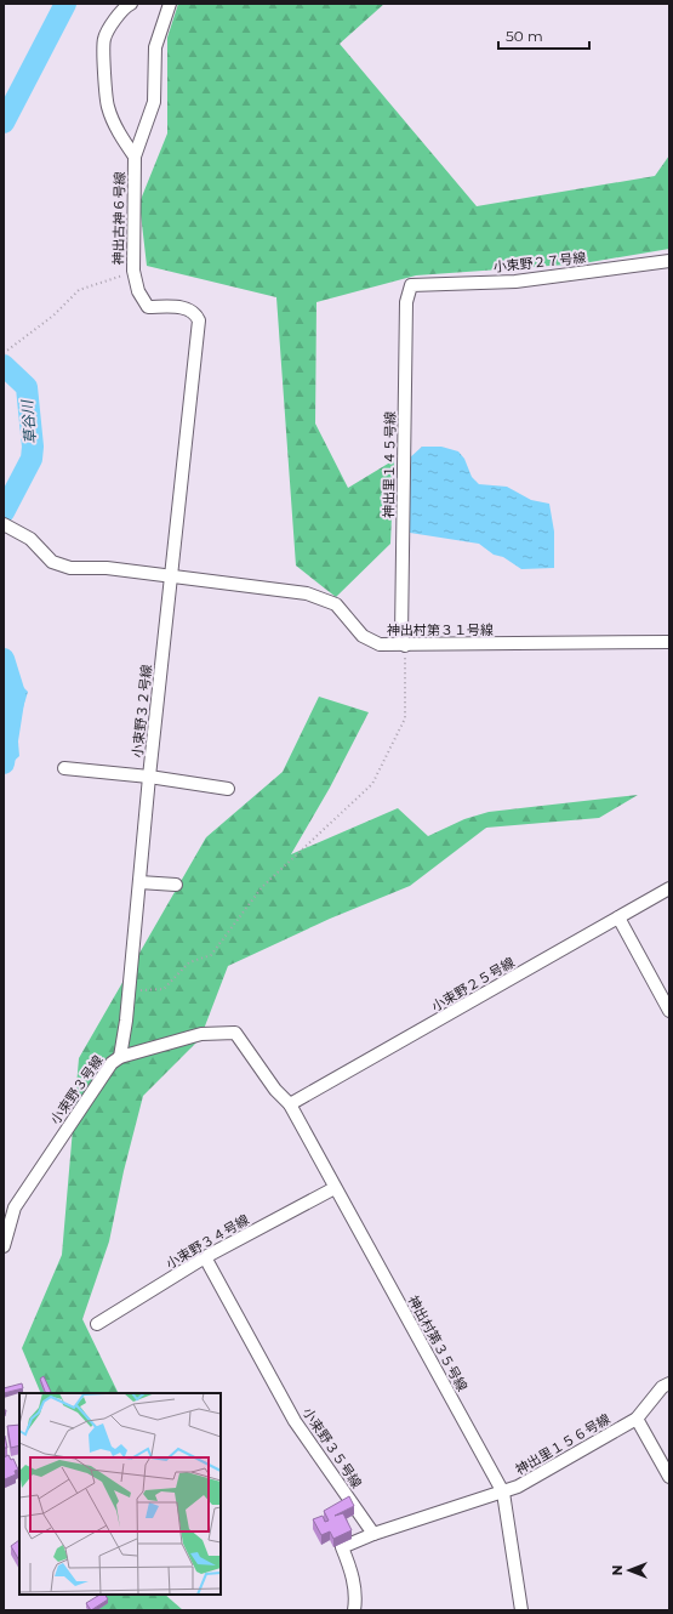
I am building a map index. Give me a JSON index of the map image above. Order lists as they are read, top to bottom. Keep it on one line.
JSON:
{"streets":{"street":["神出古神６号線","小束野２７号線","神出里１４５号線","神出村第３１号線","小束野３２号線","小束野２５号線","小束野３号線","小束野３４号線","神出村第３５号線","神出里１５６号線","小束野３５号線"]},"crossings":[["神出古神６号線","小束野３２号線"],["小束野２７号線","神出里１４５号線"],["神出里１４５号線","神出村第３１号線"],["神出村第３１号線","小束野３２号線"],["小束野３２号線","小束野３号線"],["小束野２５号線","小束野３号線"],["小束野２５号線","神出村第３５号線"],["小束野３号線","神出村第３５号線"],["小束野３４号線","神出村第３５号線"],["小束野３４号線","小束野３５号線"],["神出村第３５号線","神出里１５６号線"]],"water":["草谷川"],"scale_bar":"50 m","north":"left"}
